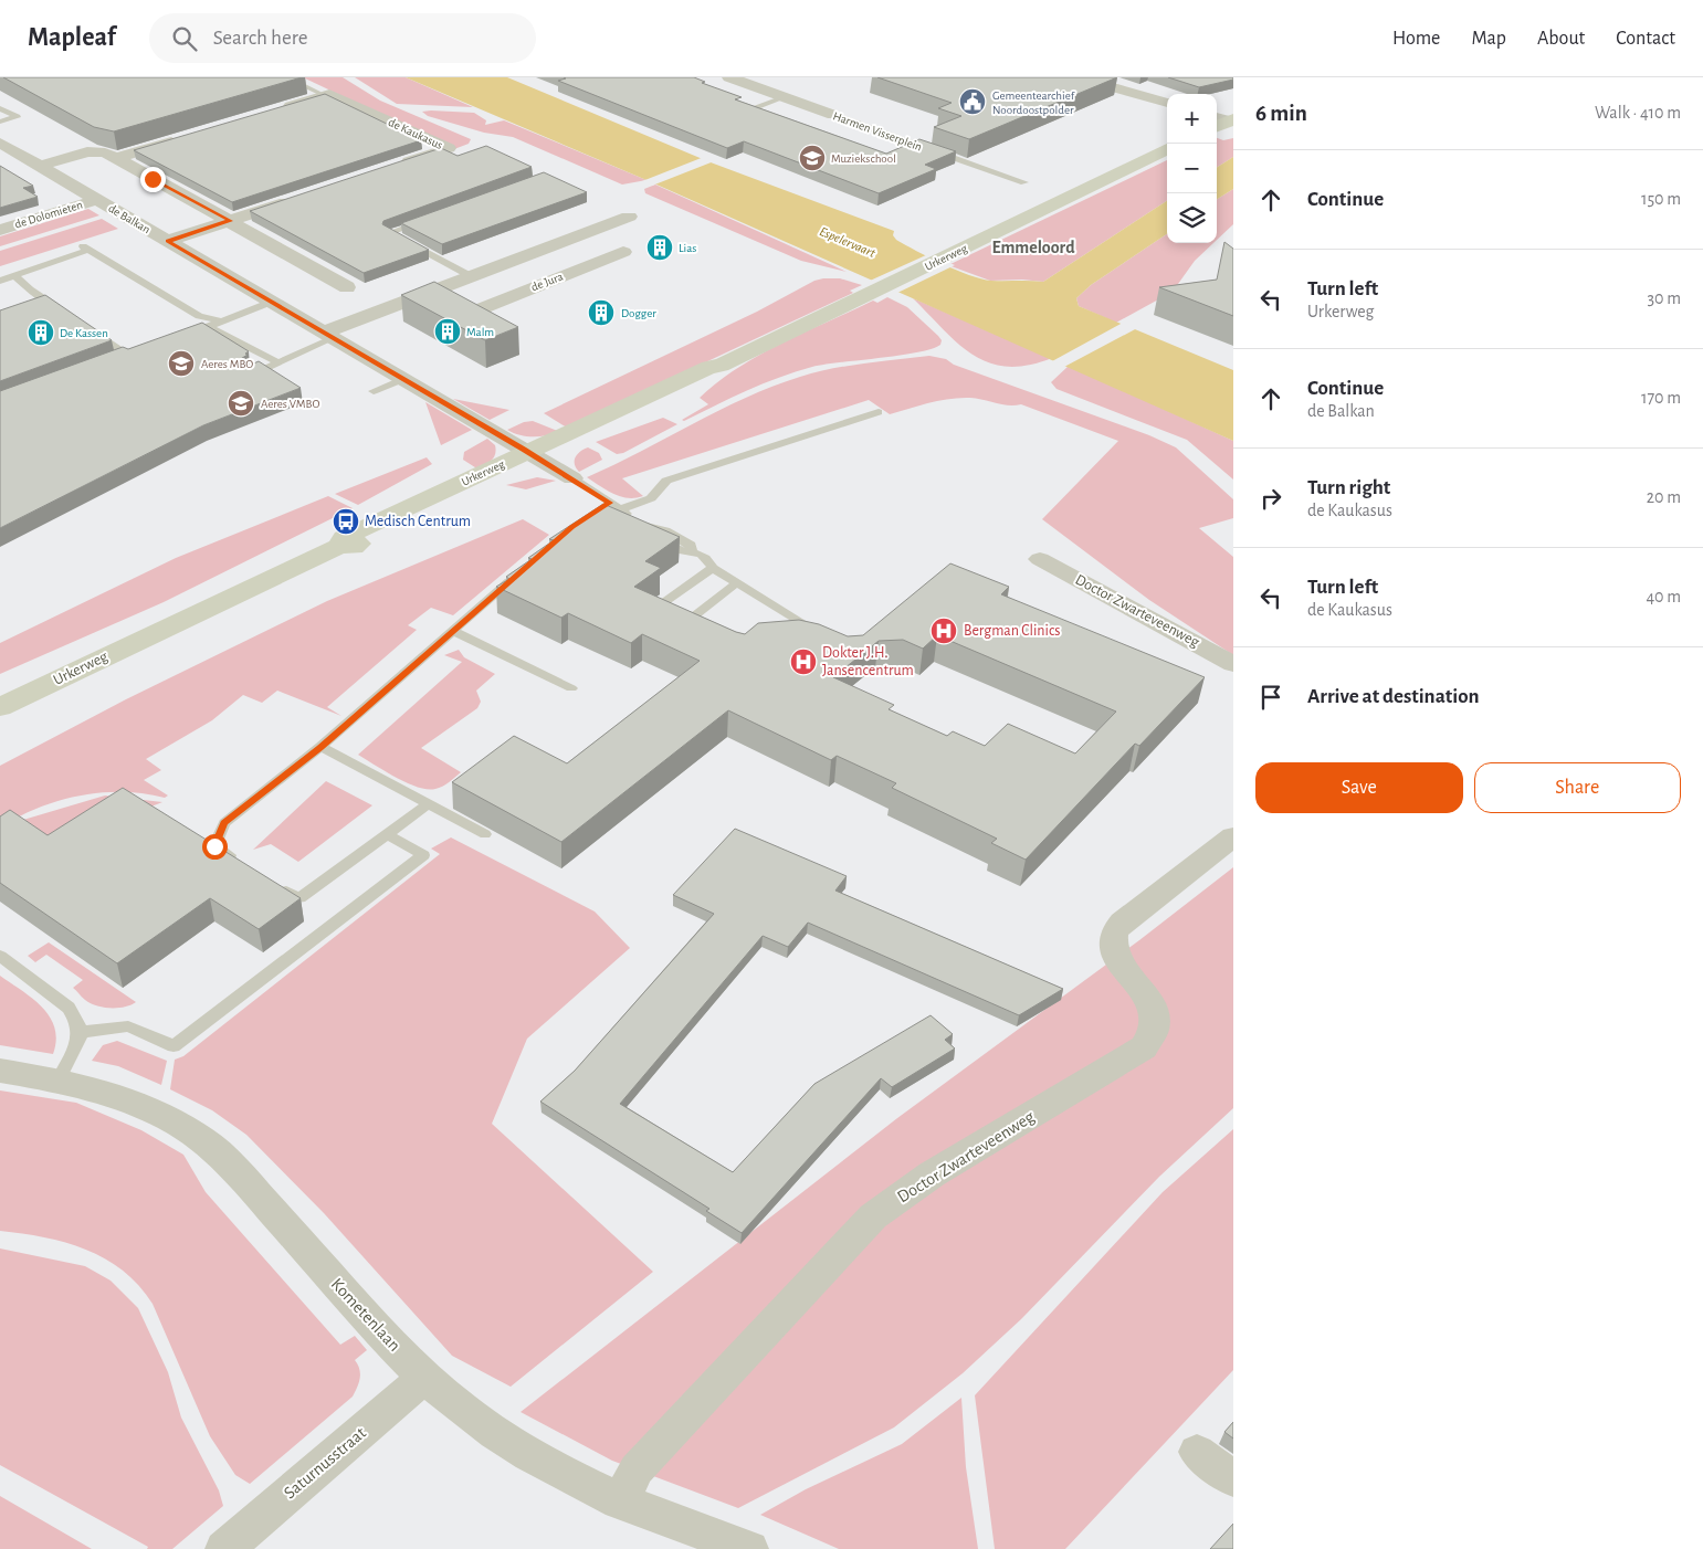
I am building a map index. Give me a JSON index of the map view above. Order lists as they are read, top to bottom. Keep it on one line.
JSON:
{"streets":{"main road":["Urkerweg"],"street":["Harmen Visserplein","de Kaukasus","de Dolomieten","de Balkan","de Jura","Doctor Zwarteveenweg","Kometenlaan","Saturnusstraat"]},"crossings":[["de Dolomieten","de Balkan"],["de Balkan","Urkerweg"],["Doctor Zwarteveenweg","Kometenlaan"],["Kometenlaan","Saturnusstraat"]],"districts":["Emmeloord"],"water":["Espelervaart"],"places":{"public building":["Gemeentearchief Noordoostpolder"],"school or university":["Muziekschool","Aeres MBO","Aeres VMBO"],"building":["Lias","Dogger","Malm","De Kassen"],"bus stop":["Medisch Centrum"],"hospital":["Bergman Clinics","Dokter J.H. Jansencentrum"]},"page":{"header":"Mapleaf","search":"Search here","nav":["Home","Map","About","Contact"],"heading":["6 min","Walk · 410 m"],"map_buttons":["+","−"],"list":[["Continue","150 m"],["Turn left","Urkerweg","30 m"],["Continue","de Balkan","170 m"],["Turn right","de Kaukasus","20 m"],["Turn left","de Kaukasus","40 m"],"Arrive at destination"],"buttons":["Save","Share"]}}
